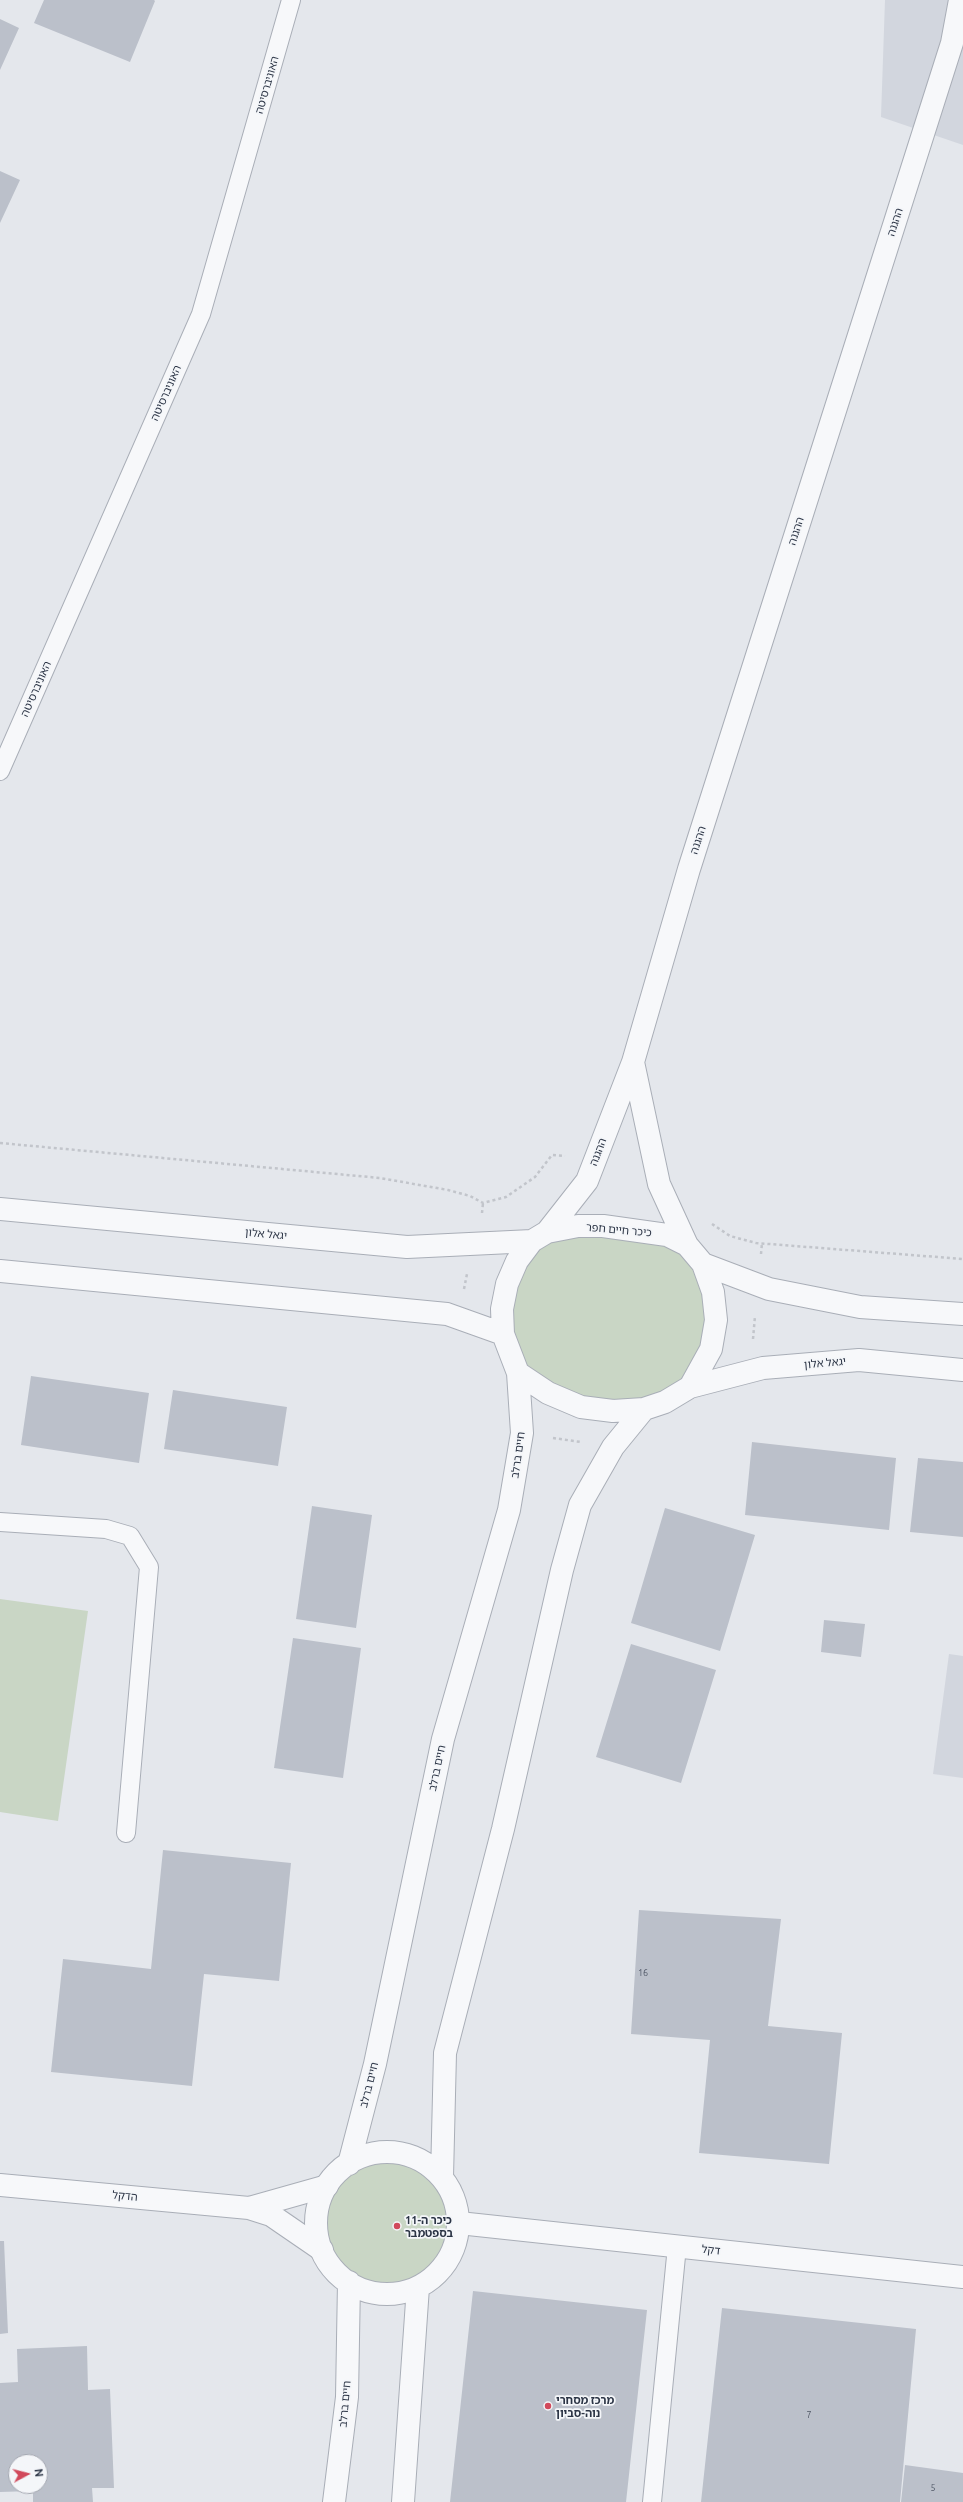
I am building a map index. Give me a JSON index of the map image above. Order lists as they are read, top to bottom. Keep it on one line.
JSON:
{"streets":{"street":["ההגנה","כיכר חיים חפר","יגאל אלון","חיים ברלב","הדקל","דקל"],"lane":["האוניברסיטה"]},"crossings":[["ההגנה","כיכר חיים חפר"],["ההגנה","יגאל אלון"],["כיכר חיים חפר","יגאל אלון"],["חיים ברלב","הדקל"],["חיים ברלב","דקל"],["הדקל","דקל"]],"places":["כיכר ה-11 בספטמבר","מרכז מסחרי נוה-סביון"],"house_numbers":["16","7","5"],"north":"right"}
